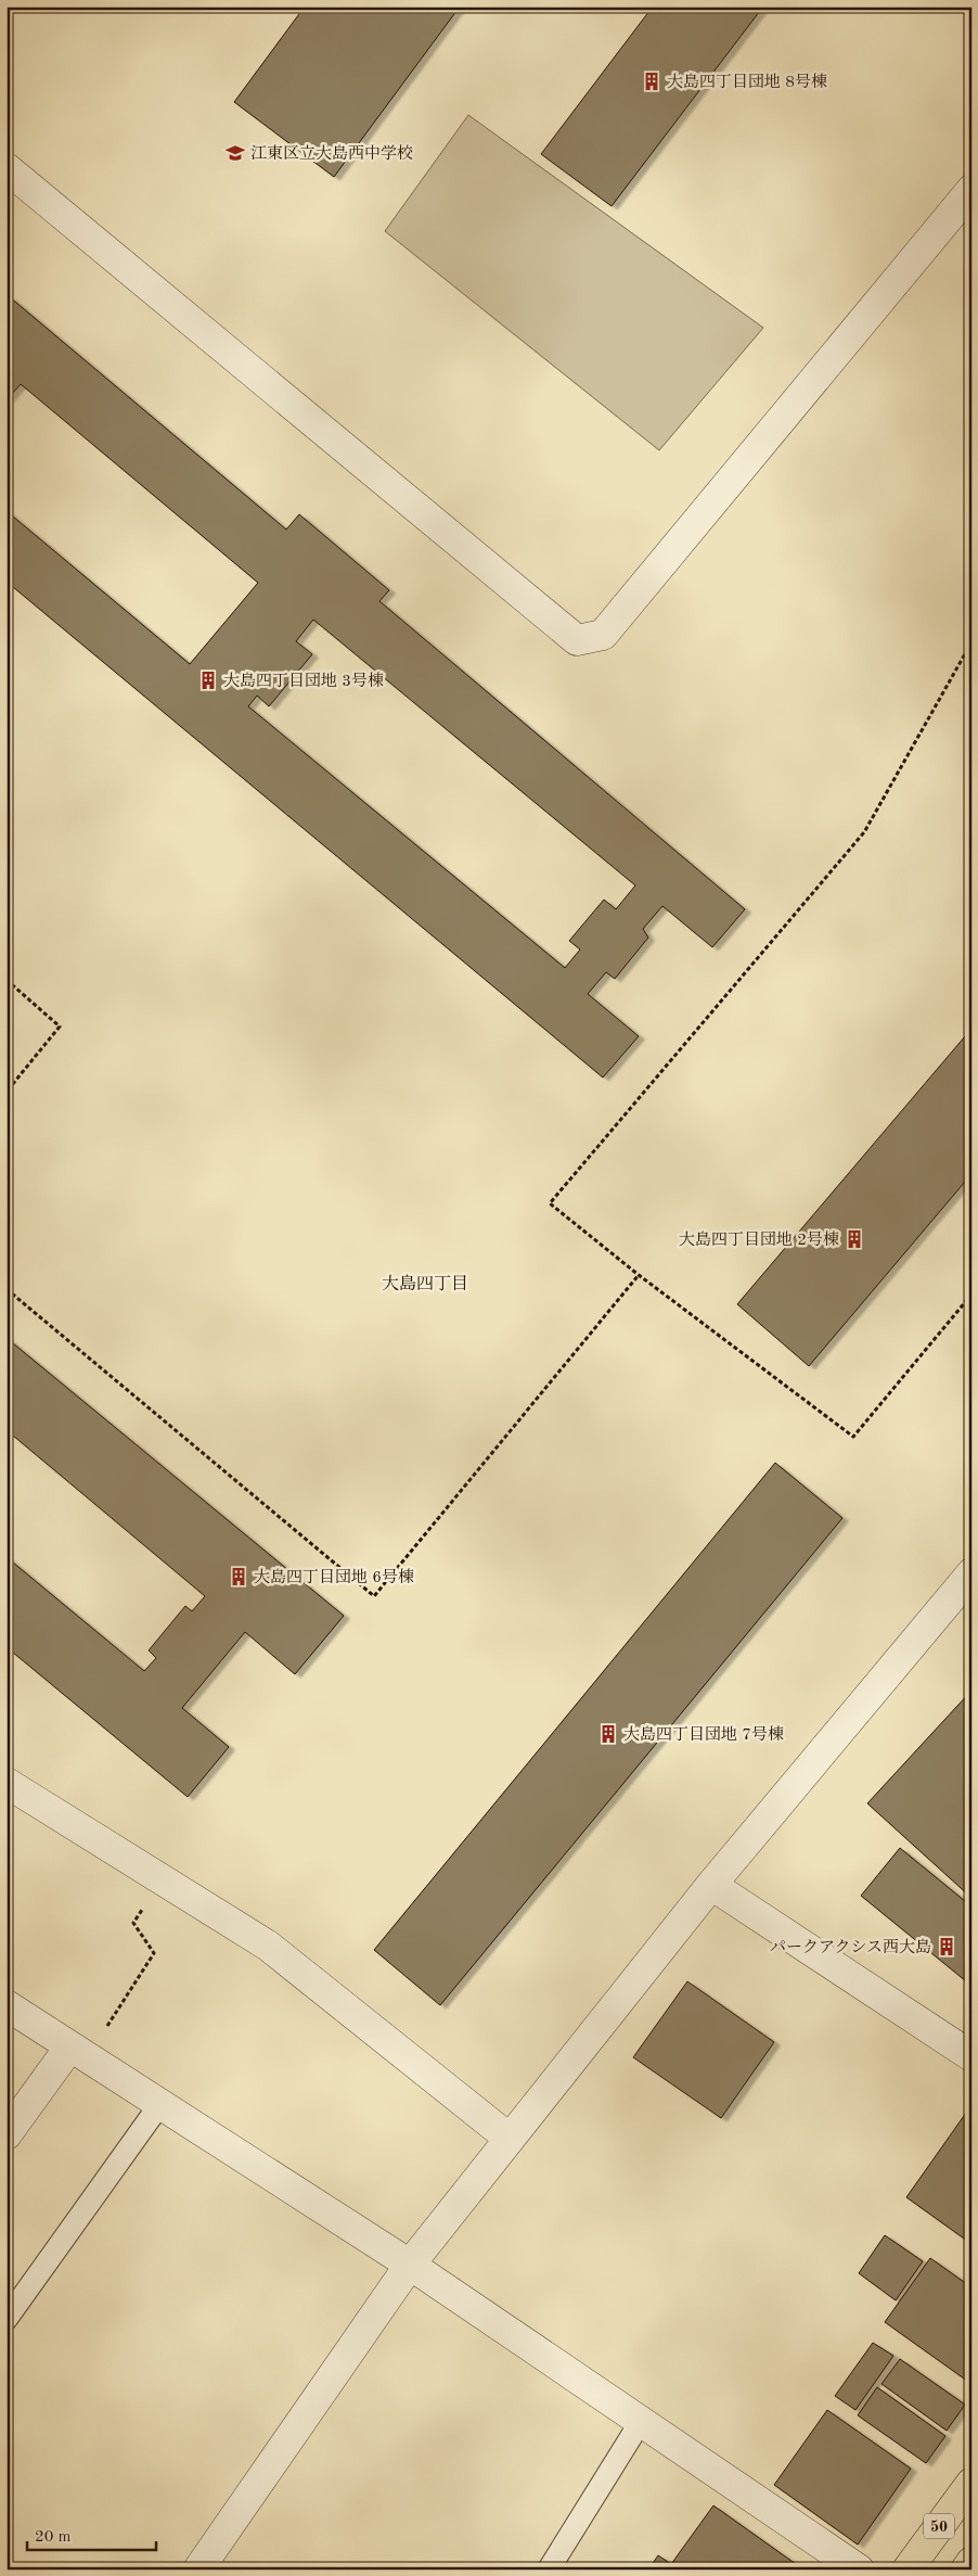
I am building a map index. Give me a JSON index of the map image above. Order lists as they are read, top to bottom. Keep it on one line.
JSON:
{"streets":{"main road":["50"]},"districts":["大島四丁目"],"places":{"building":["大島四丁目団地 8号棟","大島四丁目団地 3号棟","大島四丁目団地 2号棟","大島四丁目団地 6号棟","大島四丁目団地 7号棟","パークアクシス西大島"],"school or university":["江東区立大島西中学校"]},"scale_bar":"20 m"}
